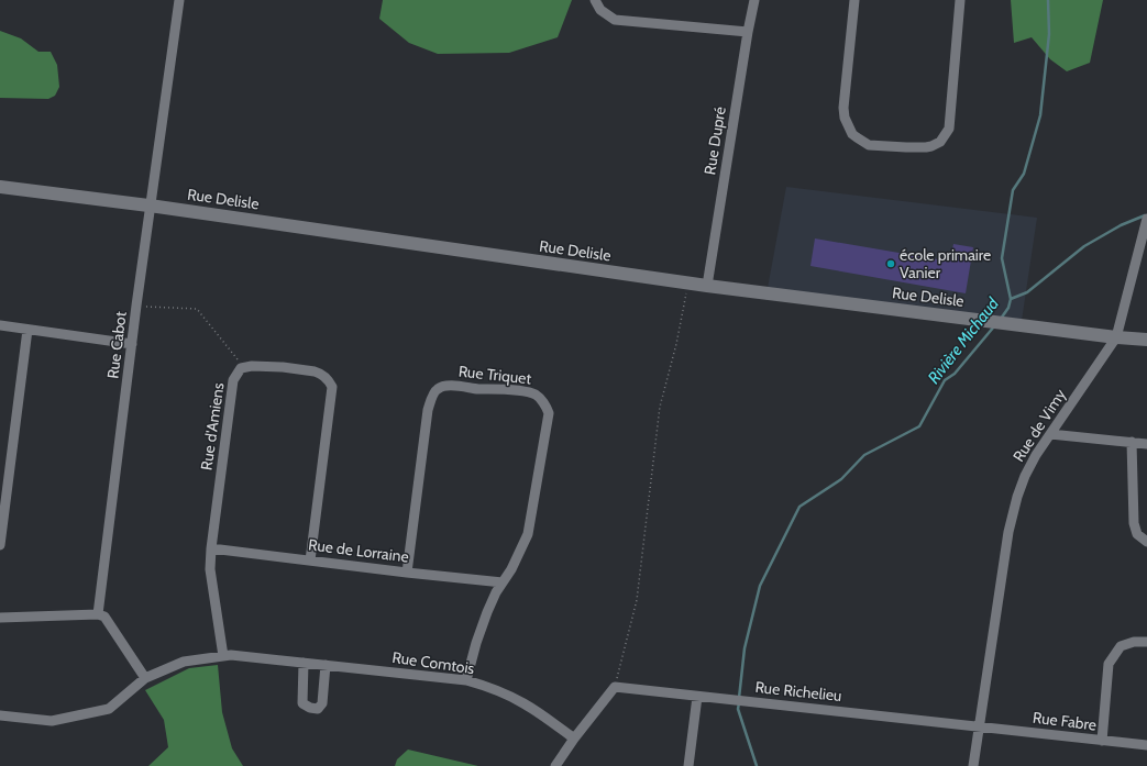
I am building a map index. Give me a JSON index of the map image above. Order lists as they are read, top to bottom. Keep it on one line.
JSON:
{"streets":{"street":["Rue Dupré","Rue Delisle","Rue Cabot","Rue Triquet","Rue de Vimy","Rue d'Amiens","Rue de Lorraine","Rue Comtois","Rue Richelieu","Rue Fabre"]},"crossings":[["Rue Dupré","Rue Delisle"],["Rue Delisle","Rue Cabot"],["Rue Delisle","Rue de Vimy"],["Rue Triquet","Rue de Lorraine"],["Rue Triquet","Rue Comtois"],["Rue de Vimy","Rue Richelieu"],["Rue de Vimy","Rue Fabre"],["Rue d'Amiens","Rue de Lorraine"],["Rue d'Amiens","Rue Comtois"],["Rue Richelieu","Rue Fabre"]],"water":["Rivière Michaud"],"places":["école primaire Vanier"]}
